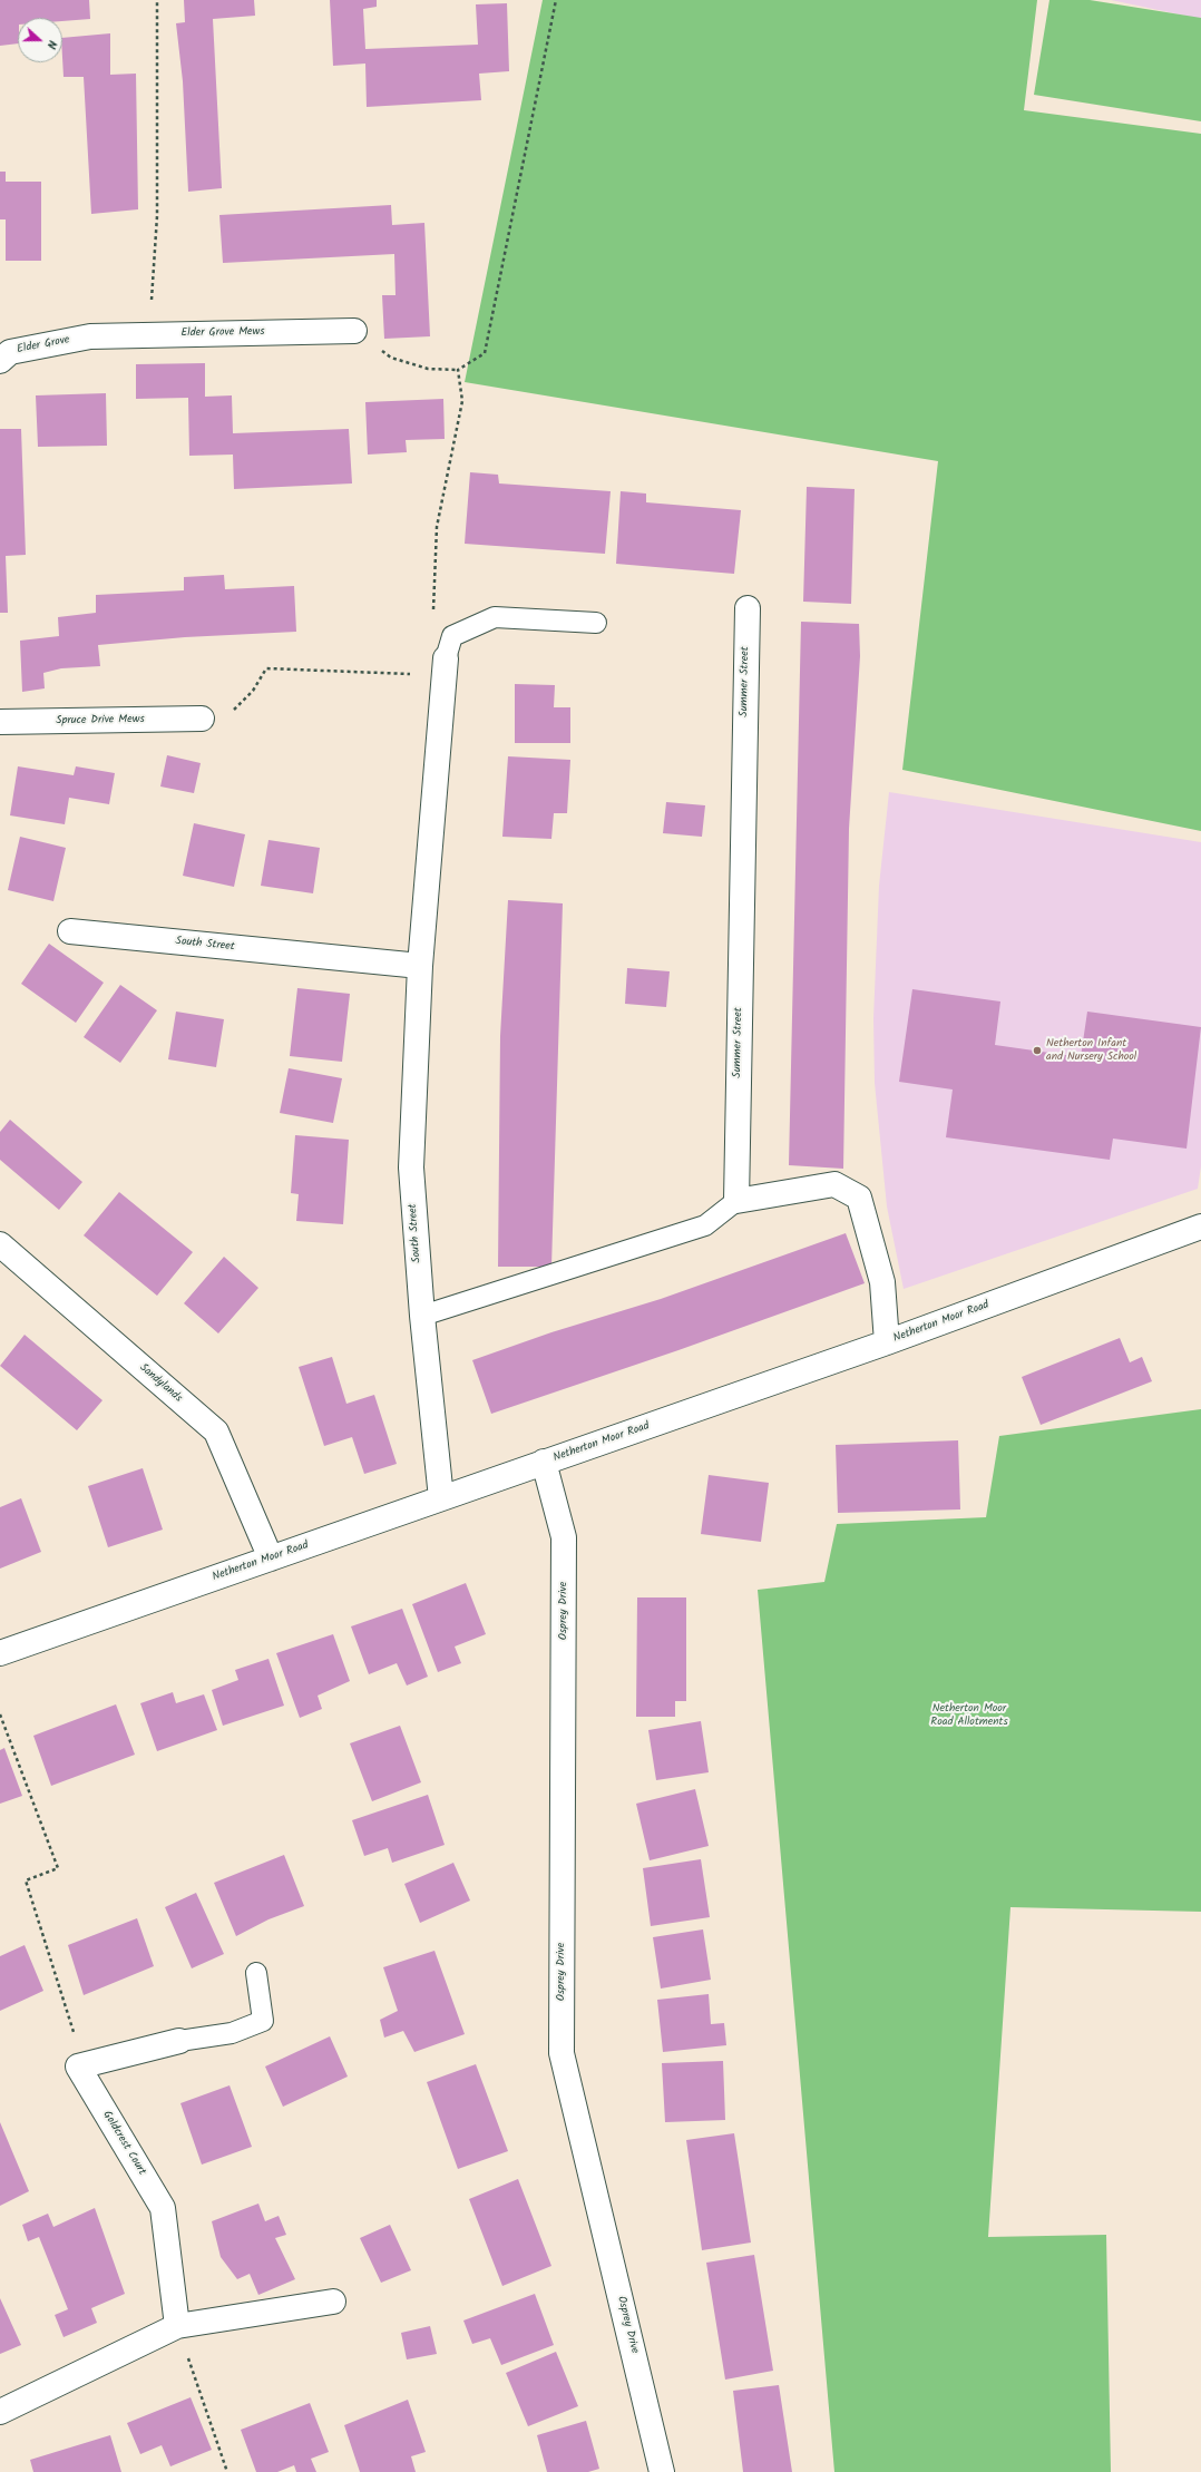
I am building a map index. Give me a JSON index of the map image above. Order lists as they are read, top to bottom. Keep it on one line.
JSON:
{"streets":{"street":["Elder Grove Mews","Elder Grove","Summer Street","Spruce Drive Mews","South Street","Netherton Moor Road","Sandylands","Osprey Drive","Goldcrest Court"]},"crossings":[["Elder Grove Mews","Elder Grove"],["South Street","Netherton Moor Road"],["Netherton Moor Road","Sandylands"],["Netherton Moor Road","Osprey Drive"]],"parks":["Netherton Moor Road Allotments"],"places":["Netherton Infant and Nursery School"],"north":"right"}
